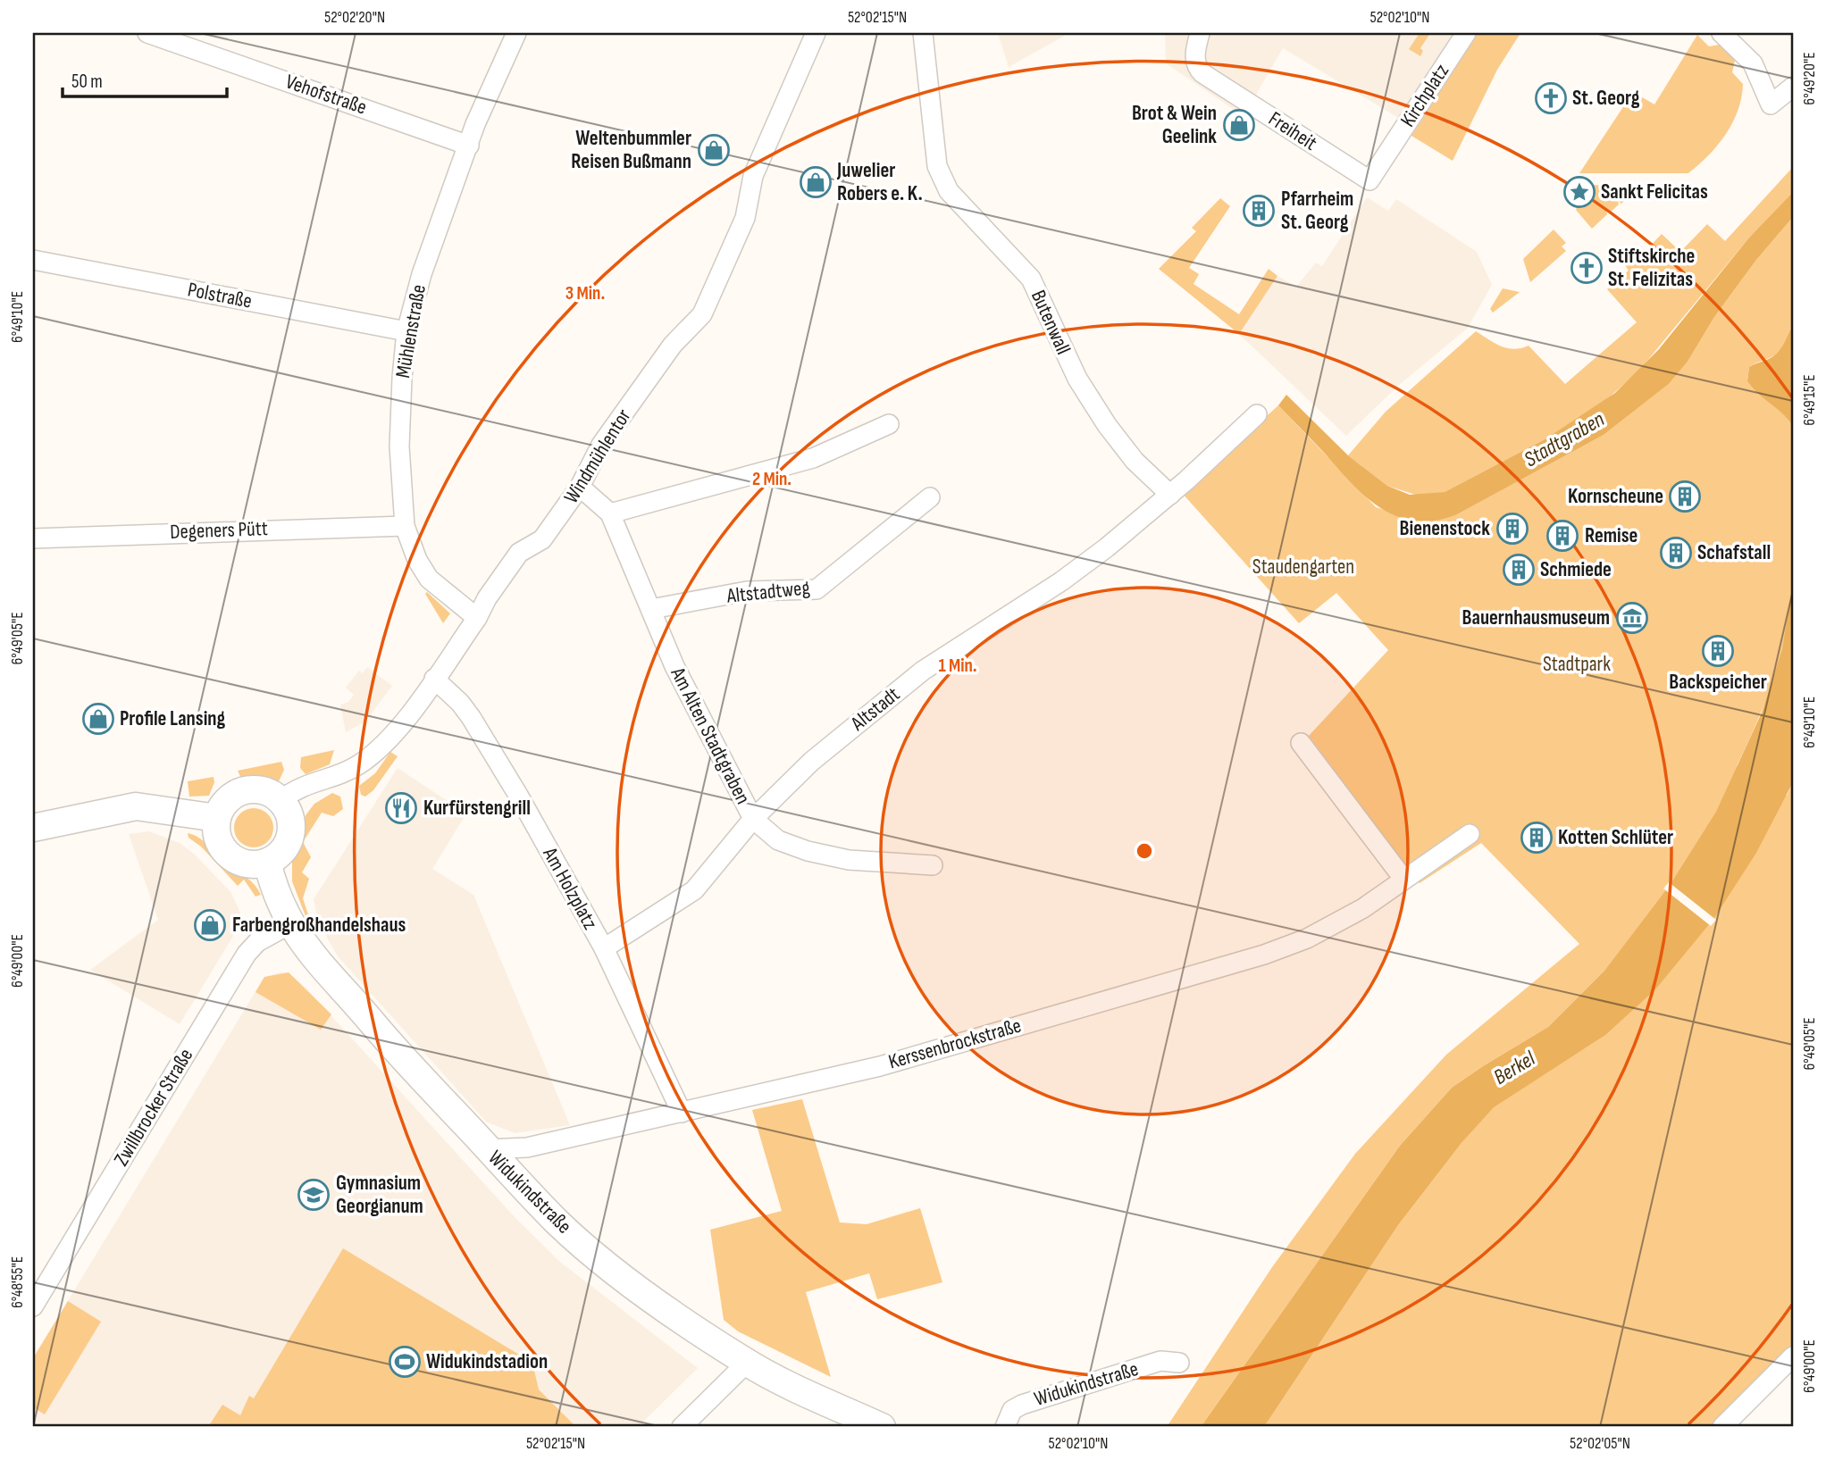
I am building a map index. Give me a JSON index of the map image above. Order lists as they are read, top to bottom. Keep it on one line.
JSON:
{"streets":{"street":["Vehofstraße","Kirchplatz","Freiheit","Polstraße","Butenwall","Mühlenstraße","Windmühlentor","Degeners Pütt","Altstadtweg","Altstadt","Am Alten Stadtgraben","Am Holzplatz","Kerssenbrockstraße","Zwillbrocker Straße","Widukindstraße"]},"crossings":[["Vehofstraße","Mühlenstraße"],["Kirchplatz","Freiheit"],["Polstraße","Mühlenstraße"],["Butenwall","Altstadt"],["Mühlenstraße","Windmühlentor"],["Mühlenstraße","Degeners Pütt"],["Windmühlentor","Am Alten Stadtgraben"],["Windmühlentor","Am Holzplatz"],["Windmühlentor","Widukindstraße"],["Altstadtweg","Am Alten Stadtgraben"],["Altstadt","Am Alten Stadtgraben"],["Altstadt","Am Holzplatz"],["Am Holzplatz","Kerssenbrockstraße"],["Kerssenbrockstraße","Widukindstraße"],["Zwillbrocker Straße","Widukindstraße"]],"water":["Stadtgraben","Berkel"],"parks":["Staudengarten","Stadtpark"],"places":{"church":["St. Georg","Stiftskirche St. Felizitas"],"shop":["Brot & Wein Geelink","Weltenbummler Reisen Bußmann","Juwelier Robers e. K.","Profile Lansing","Farbengroßhandelshaus"],"place":["Sankt Felicitas"],"building":["Pfarrheim St. Georg","Kornscheune","Bienenstock","Remise","Schafstall","Schmiede","Backspeicher","Kotten Schlüter"],"museum":["Bauernhausmuseum"],"restaurant":["Kurfürstengrill"],"school or university":["Gymnasium Georgianum"],"sports":["Widukindstadion"]},"scale_bar":"50 m","coordinates":["52°02'20\"N","52°02'15\"N","52°02'10\"N","6°49'20\"E","6°49'10\"E","6°49'15\"E","6°49'05\"E","6°49'00\"E","6°48'55\"E","52°02'05\"N"],"rings":["3 Min.","2 Min.","1 Min."]}
